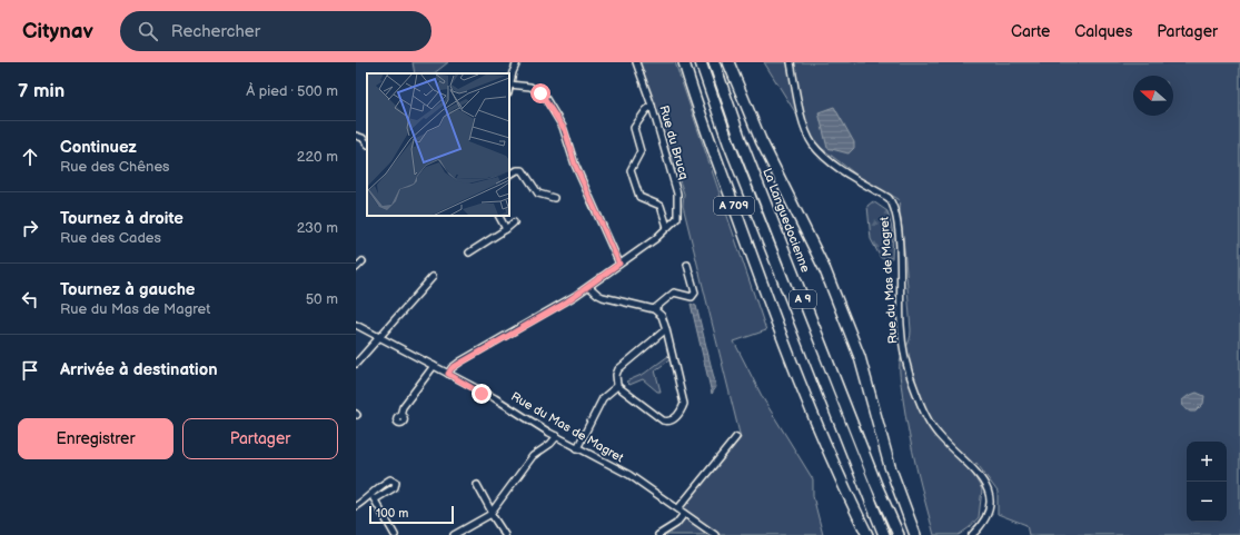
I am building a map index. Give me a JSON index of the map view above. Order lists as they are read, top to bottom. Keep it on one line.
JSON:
{"streets":{"highway":["A 709","La Languedocienne","A 9"],"street":["Rue du Brucq","Rue du Mas de Magret"]},"scale_bar":"100 m","north":"left","page":{"header":"Citynav","search":"Rechercher","nav":["Carte","Calques","Partager"],"heading":["7 min","À pied · 500 m"],"list":[["Continuez","Rue des Chênes","220 m"],["Tournez à droite","Rue des Cades","230 m"],["Tournez à gauche","Rue du Mas de Magret","50 m"],"Arrivée à destination"],"buttons":["Enregistrer","Partager"],"map_buttons":["+","−"],"scale":"100 m"}}
